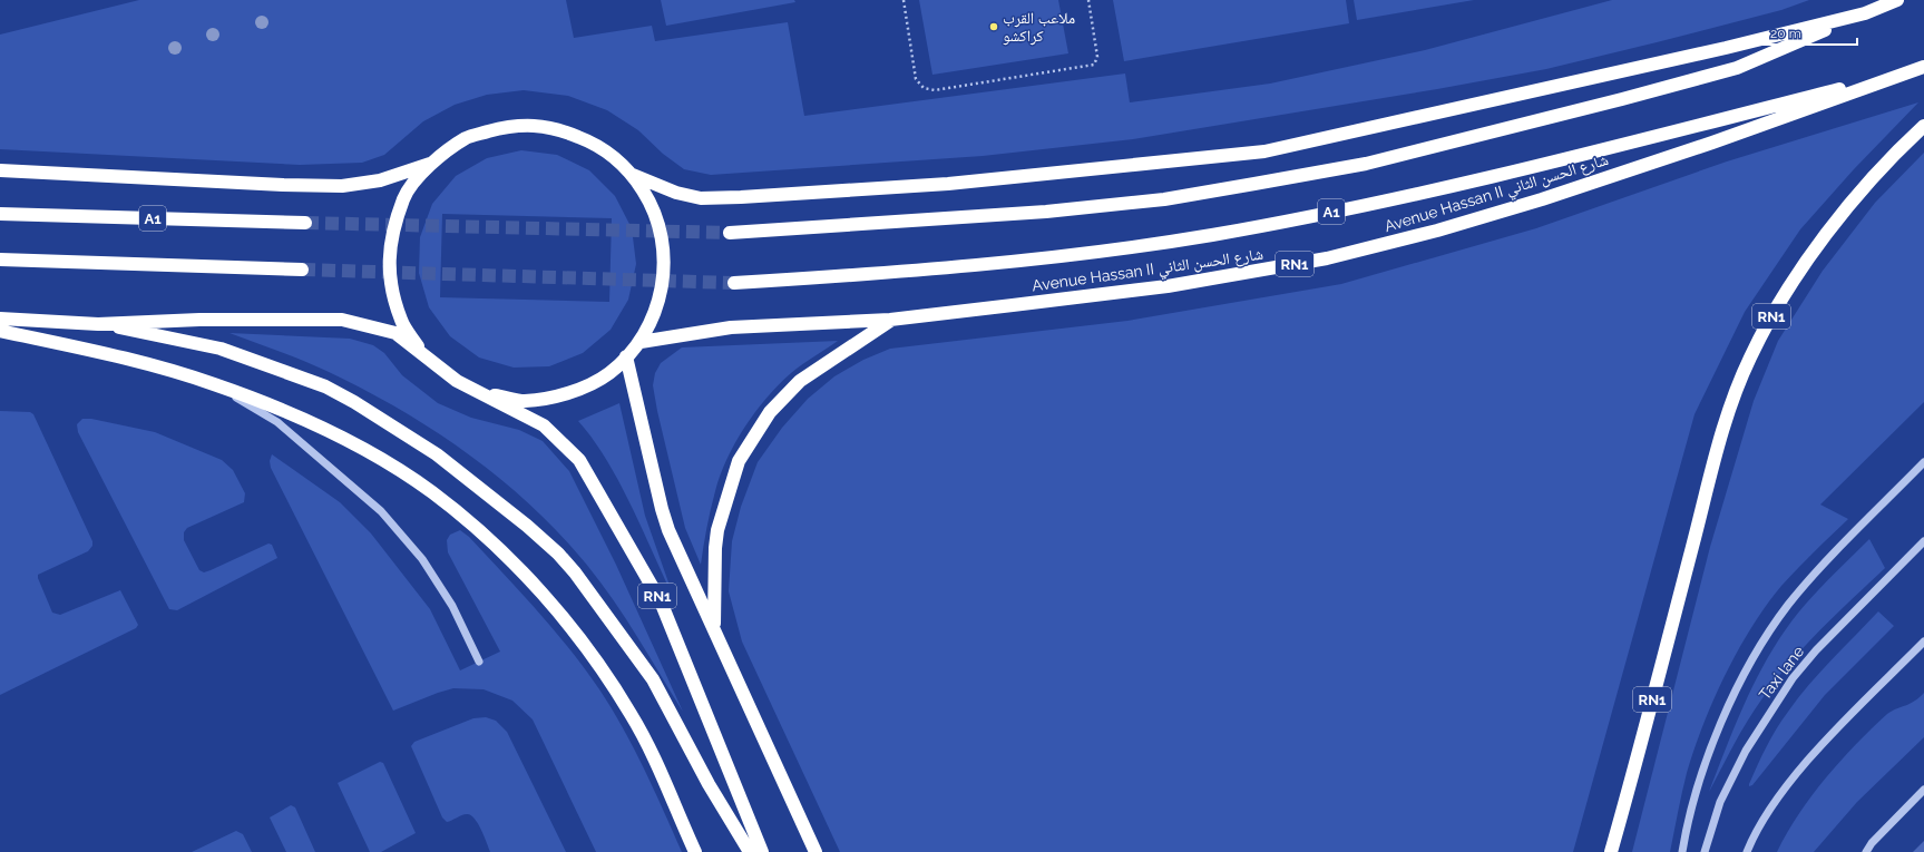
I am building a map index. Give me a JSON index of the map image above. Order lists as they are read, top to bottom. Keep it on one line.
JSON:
{"streets":{"highway":["Avenue Hassan II شارع الحسن الثاني","A1","RN1"],"lane":["Taxi lane"]},"crossings":[["Avenue Hassan II شارع الحسن الثاني","A1"]],"places":["ملاعب القرب كراكشو"],"scale_bar":"20 m"}
